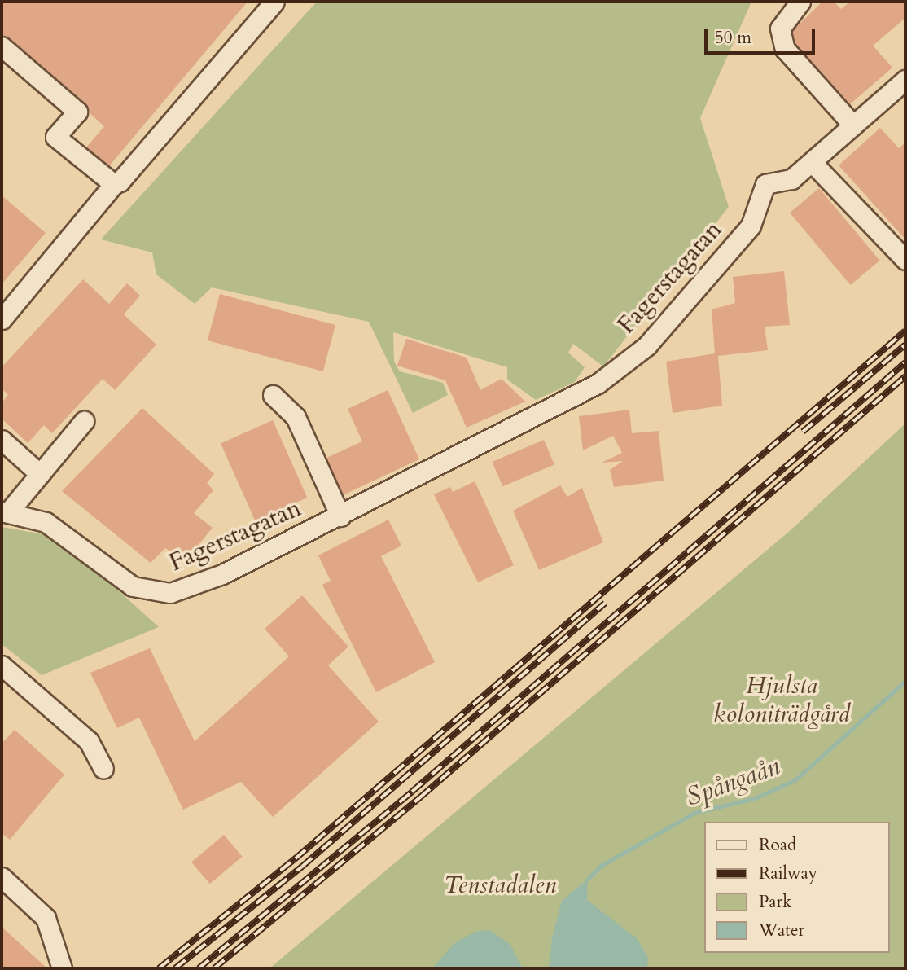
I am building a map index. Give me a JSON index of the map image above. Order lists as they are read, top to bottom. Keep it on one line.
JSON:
{"streets":{"street":["Fagerstagatan"]},"water":["Spångaån"],"parks":["Hjulsta koloniträdgård","Tenstadalen"],"legend":["Road","Railway","Park","Water"],"scale_bar":"50 m"}
